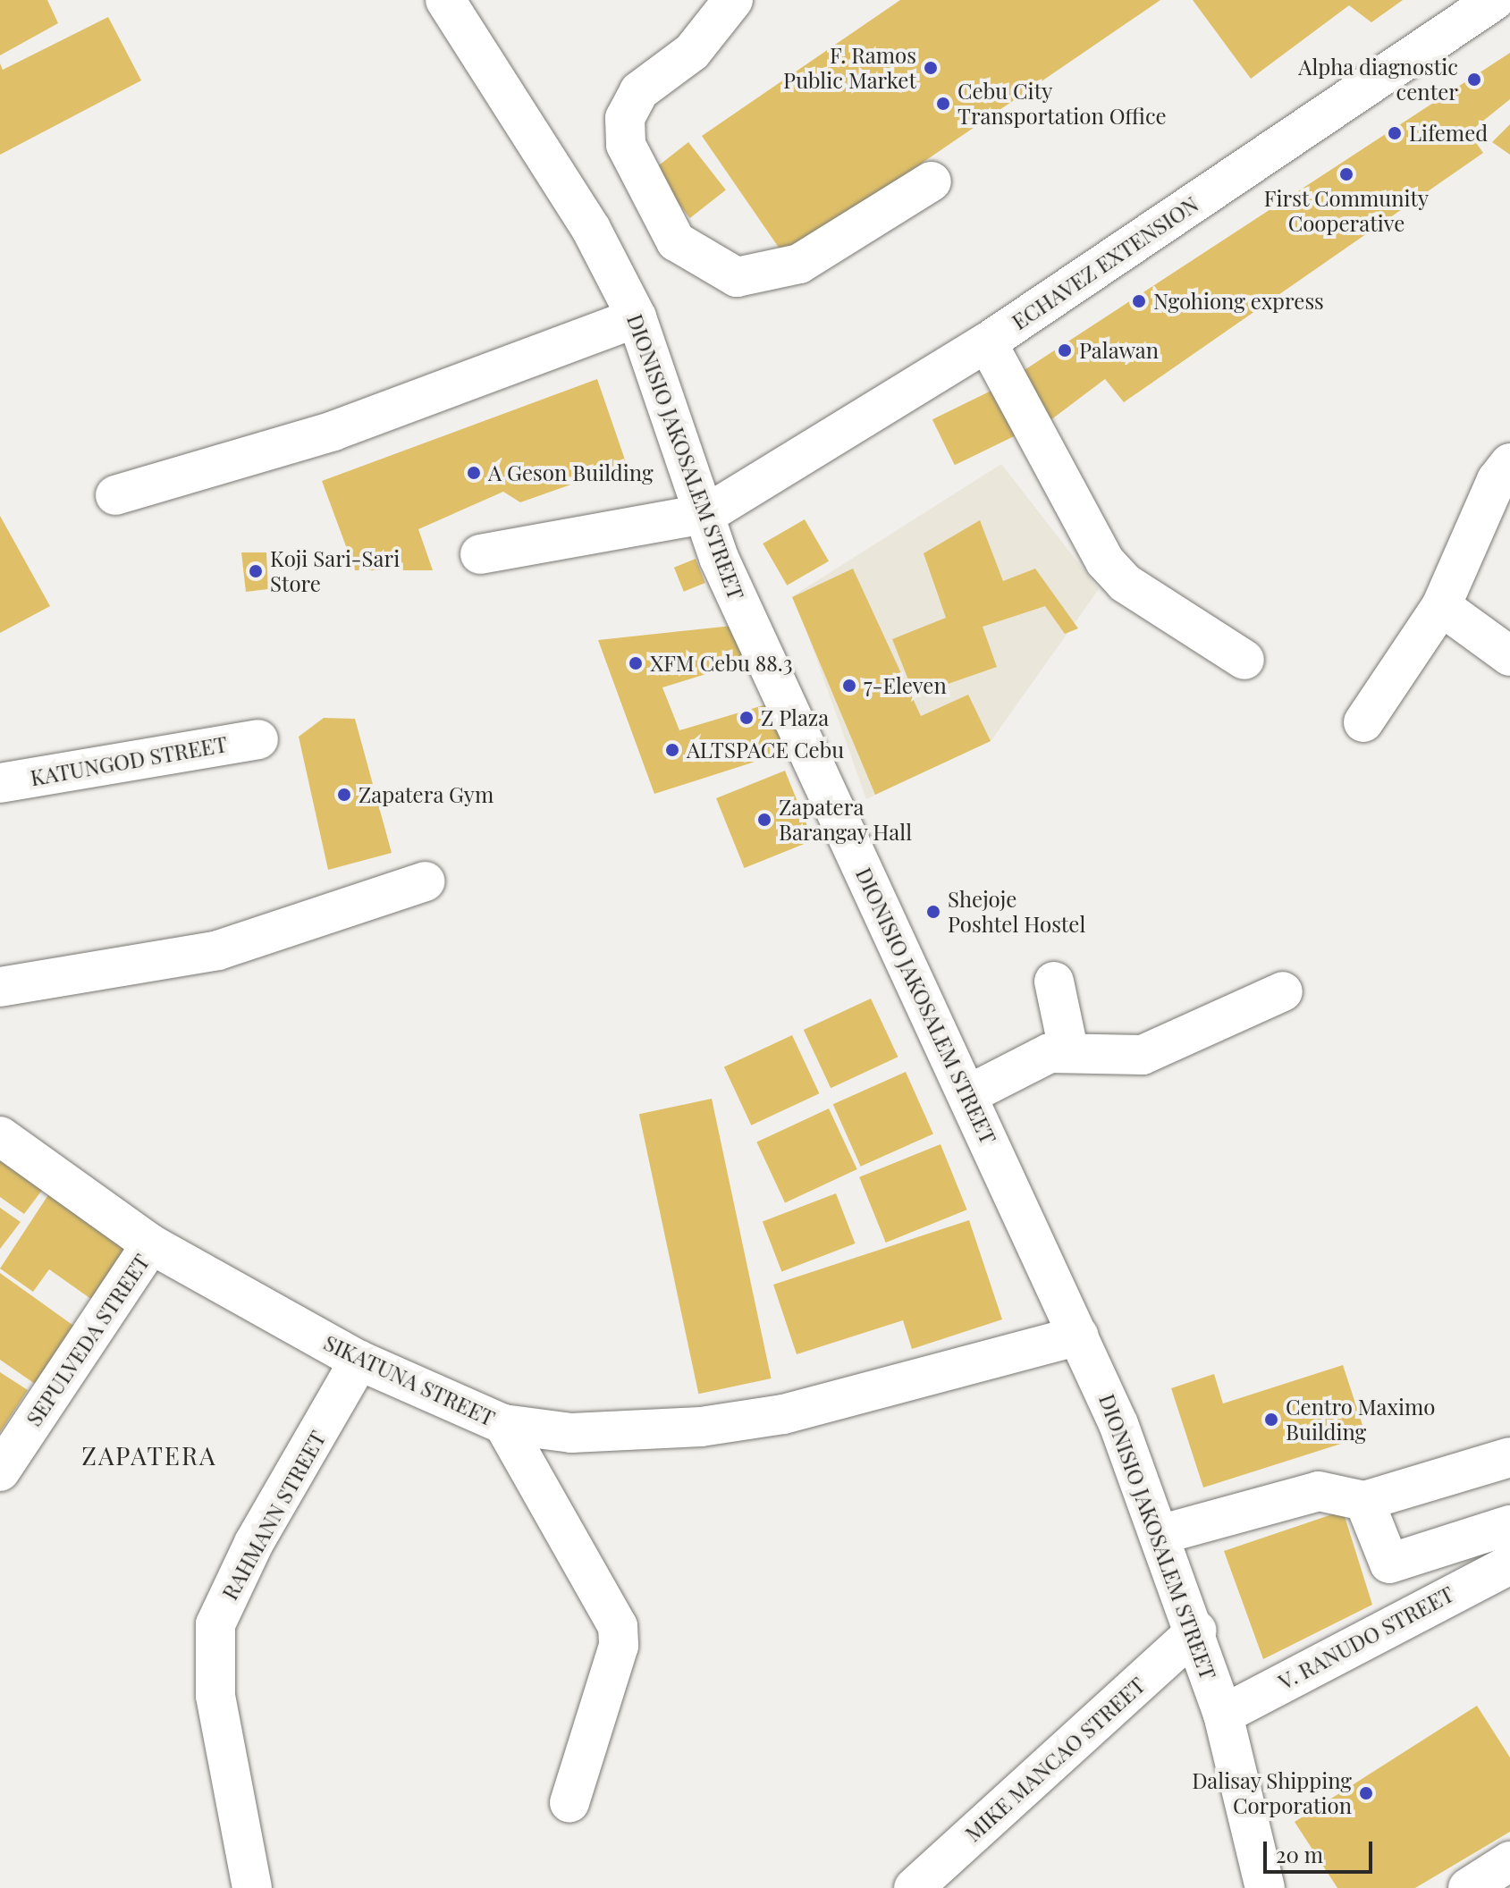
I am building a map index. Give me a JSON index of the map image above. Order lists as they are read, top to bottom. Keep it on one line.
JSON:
{"streets":{"street":["ECHAVEZ EXTENSION","DIONISIO JAKOSALEM STREET","KATUNGOD STREET","SEPULVEDA STREET","SIKATUNA STREET","RAHMANN STREET","V. RANUDO STREET","MIKE MANCAO STREET"]},"crossings":[["ECHAVEZ EXTENSION","DIONISIO JAKOSALEM STREET"],["DIONISIO JAKOSALEM STREET","SIKATUNA STREET"],["DIONISIO JAKOSALEM STREET","V. RANUDO STREET"],["DIONISIO JAKOSALEM STREET","MIKE MANCAO STREET"],["SEPULVEDA STREET","SIKATUNA STREET"],["SIKATUNA STREET","RAHMANN STREET"]],"districts":["ZAPATERA"],"places":["F. Ramos Public Market","Alpha diagnostic center","Cebu City Transportation Office","Lifemed","First Community Cooperative","Ngohiong express","Palawan","A Geson Building","Koji Sari-Sari Store","XFM Cebu 88.3","7-Eleven","Z Plaza","ALTSPACE Cebu","Zapatera Gym","Zapatera Barangay Hall","Shejoje Poshtel Hostel","Centro Maximo Building","Dalisay Shipping Corporation"],"scale_bar":"20 m"}
